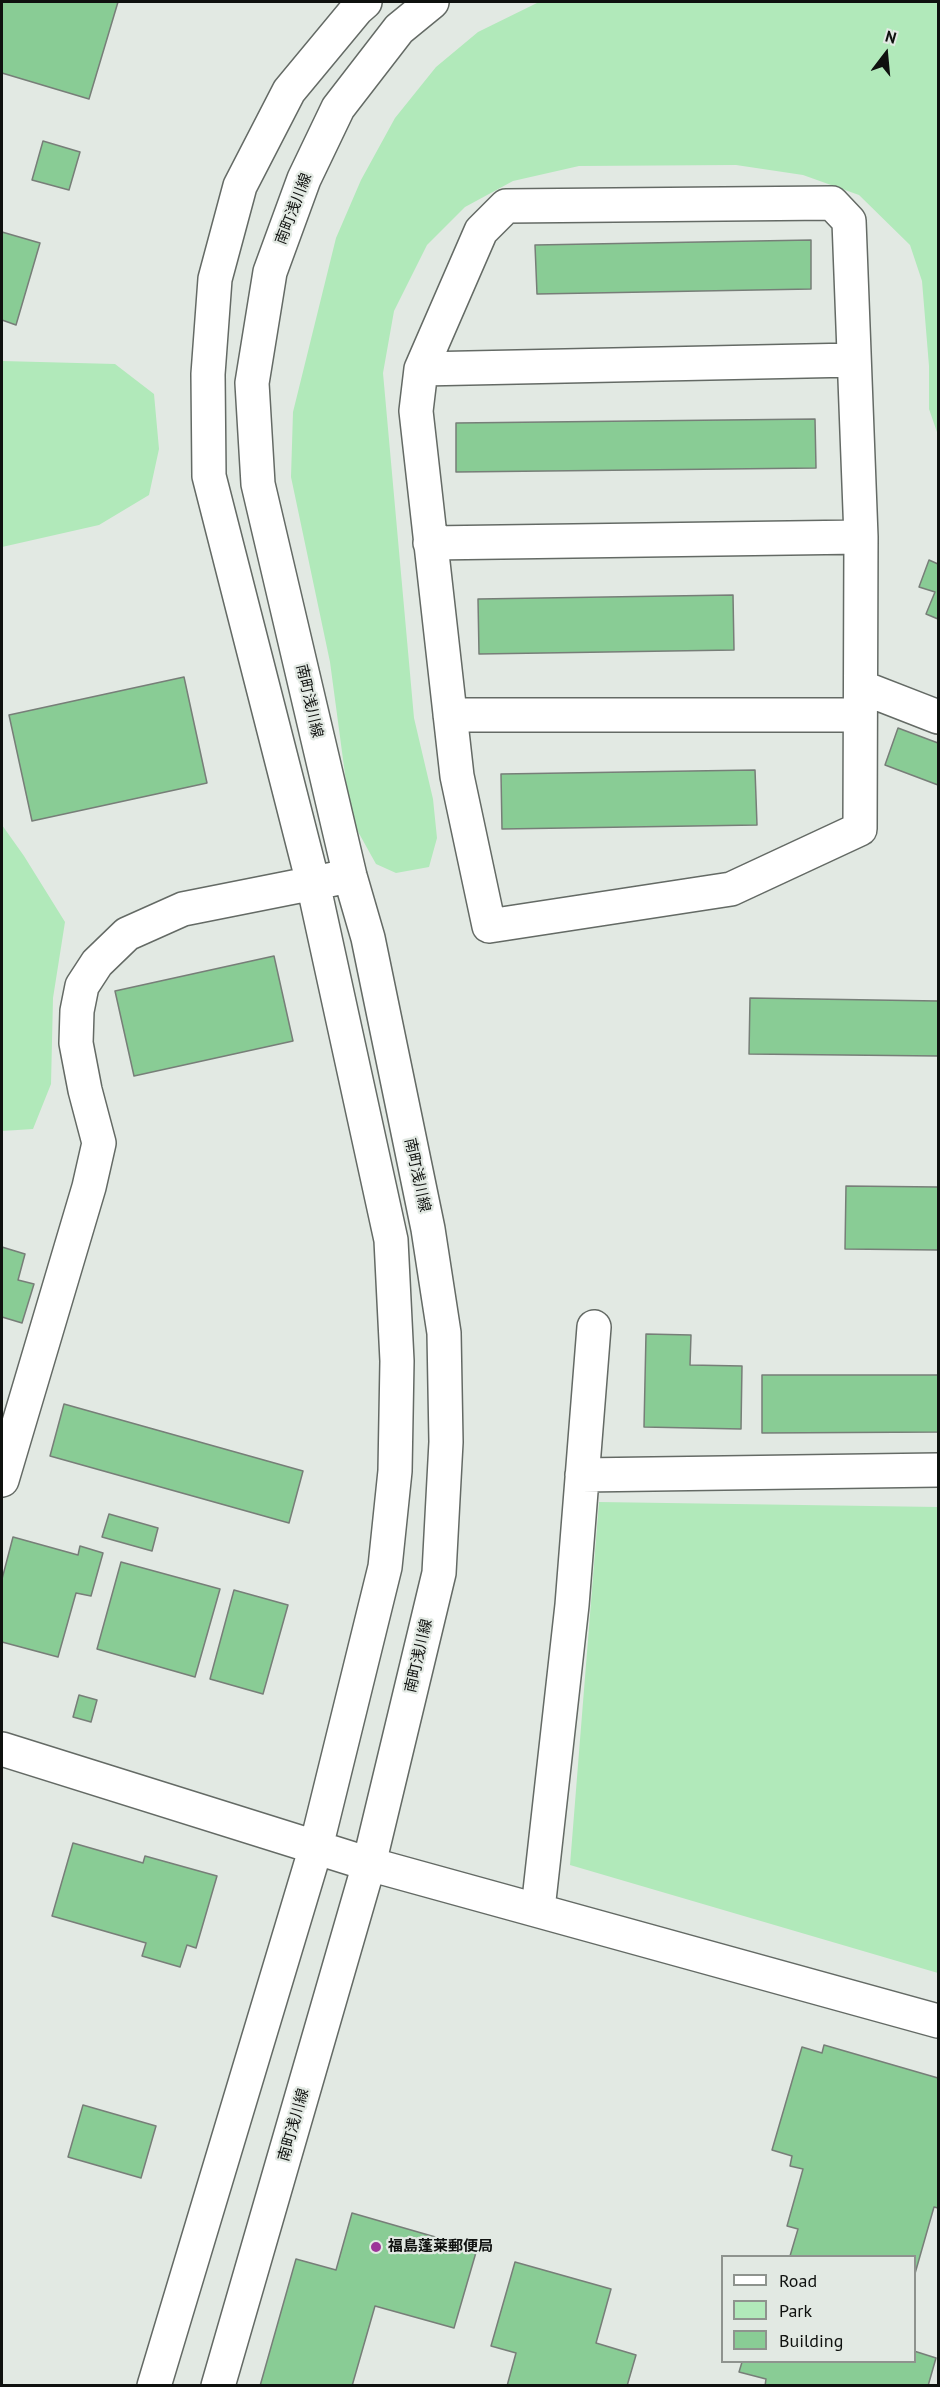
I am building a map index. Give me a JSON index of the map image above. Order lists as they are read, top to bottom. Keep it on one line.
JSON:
{"streets":{"street":["南町浅川線"]},"places":["福島蓬莱郵便局"],"legend":["Road","Park","Building"],"north":"top"}
